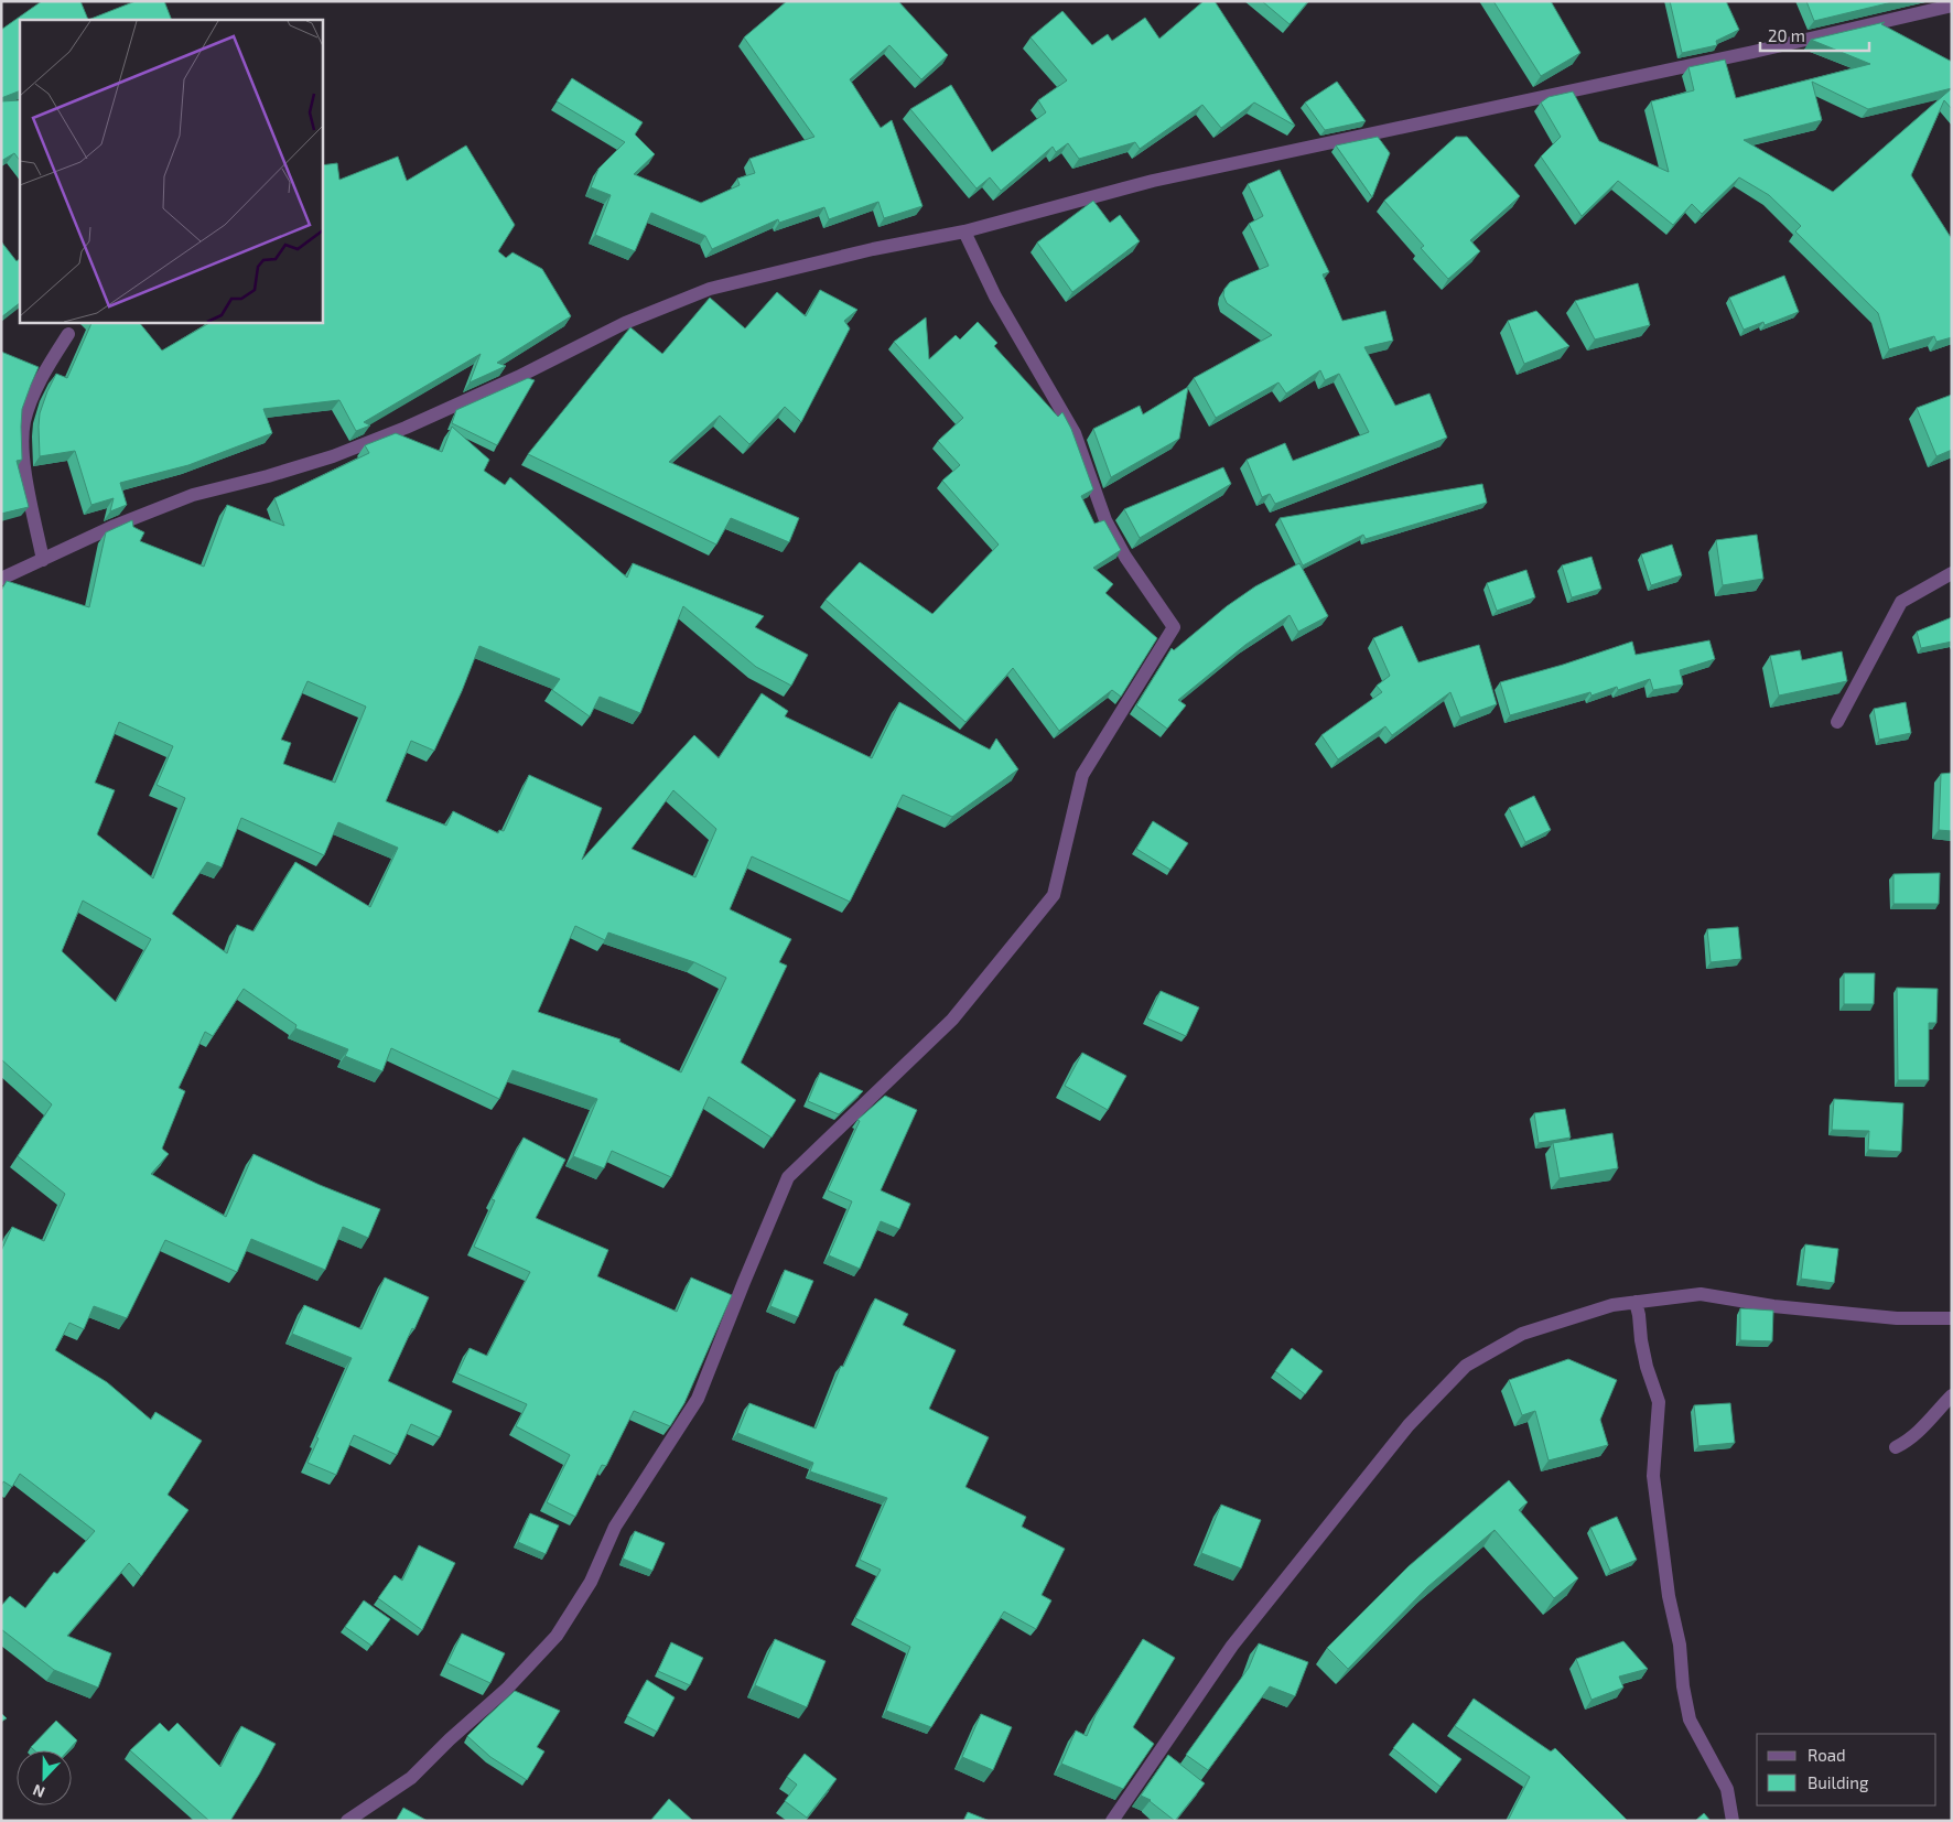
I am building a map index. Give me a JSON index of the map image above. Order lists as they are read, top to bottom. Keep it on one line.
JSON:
{"legend":["Road","Building"],"scale_bar":"20 m","north":"bottom"}
